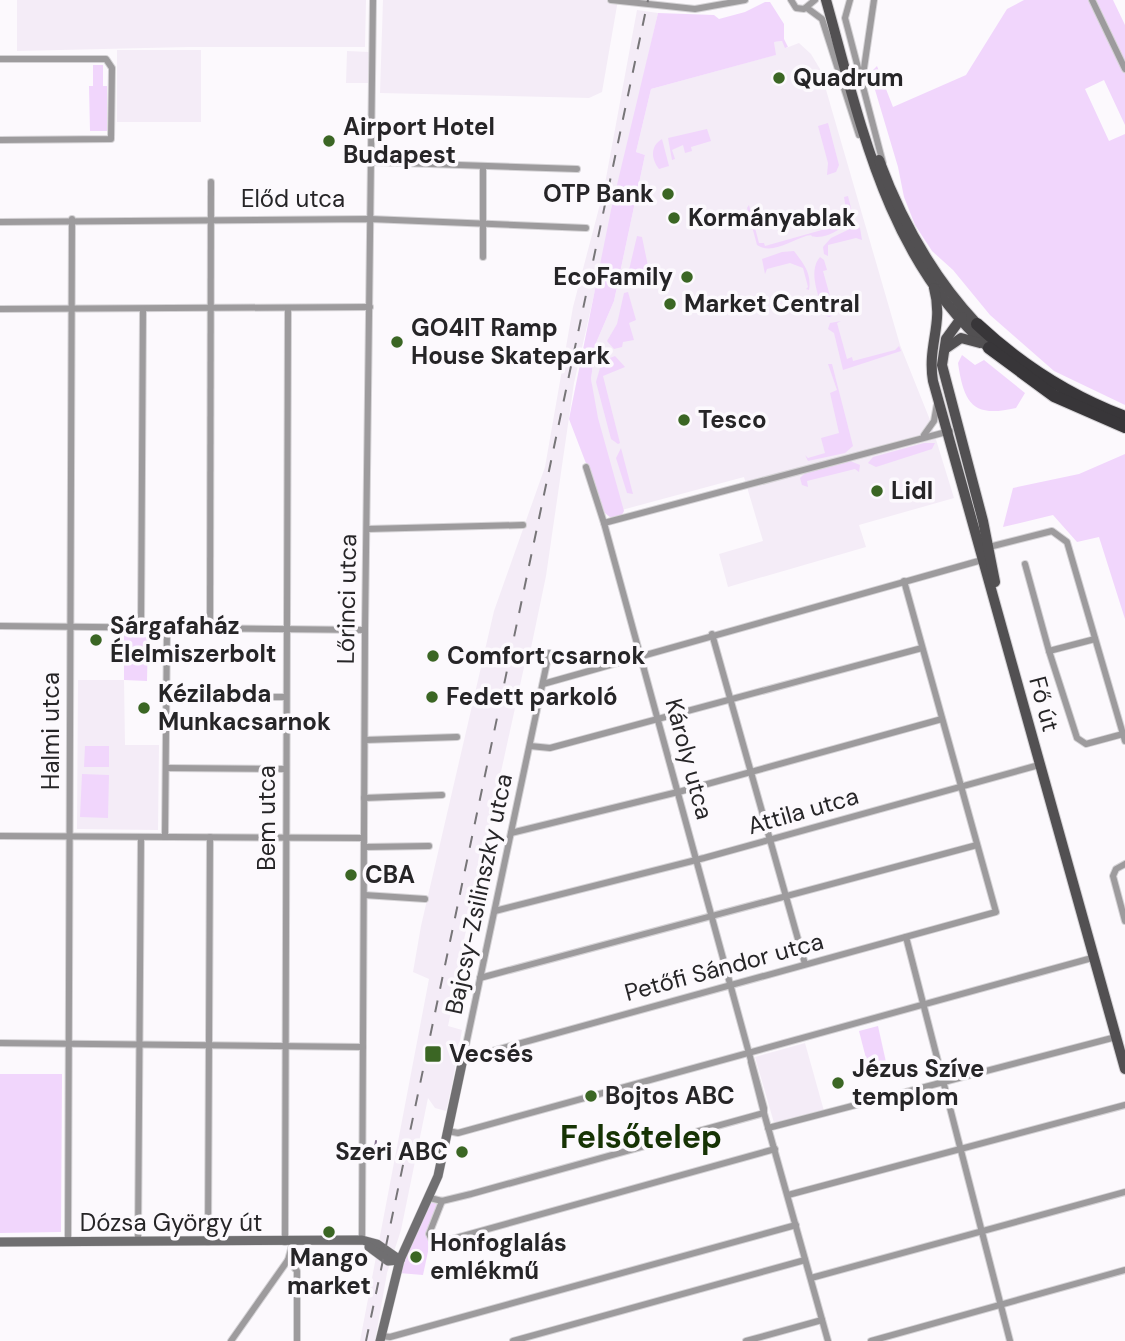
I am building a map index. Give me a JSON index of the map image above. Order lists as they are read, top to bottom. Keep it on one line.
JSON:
{"streets":{"main road":["Fő út","Bajcsy-Zsilinszky utca","Dózsa György út"],"street":["Előd utca","Lőrinci utca","Halmi utca","Károly utca","Attila utca","Bem utca","Petőfi Sándor utca"]},"crossings":[["Előd utca","Lőrinci utca"],["Előd utca","Halmi utca"],["Lőrinci utca","Dózsa György út"],["Fő út","Attila utca"],["Halmi utca","Dózsa György út"],["Károly utca","Attila utca"],["Károly utca","Petőfi Sándor utca"],["Attila utca","Bajcsy-Zsilinszky utca"],["Bem utca","Dózsa György út"],["Bajcsy-Zsilinszky utca","Petőfi Sándor utca"],["Bajcsy-Zsilinszky utca","Dózsa György út"]],"districts":["Felsőtelep"],"places":{"other":["Quadrum","Airport Hotel Budapest","OTP Bank","Kormányablak","EcoFamily","Market Central","GO4IT Ramp House Skatepark","Tesco","Lidl","Sárgafaház Élelmiszerbolt","Comfort csarnok","Fedett parkoló","Kézilabda Munkacsarnok","CBA","Jézus Szíve templom","Bojtos ABC","Szeri ABC","Mango market","Honfoglalás emlékmű"],"transit":["Vecsés"]}}
